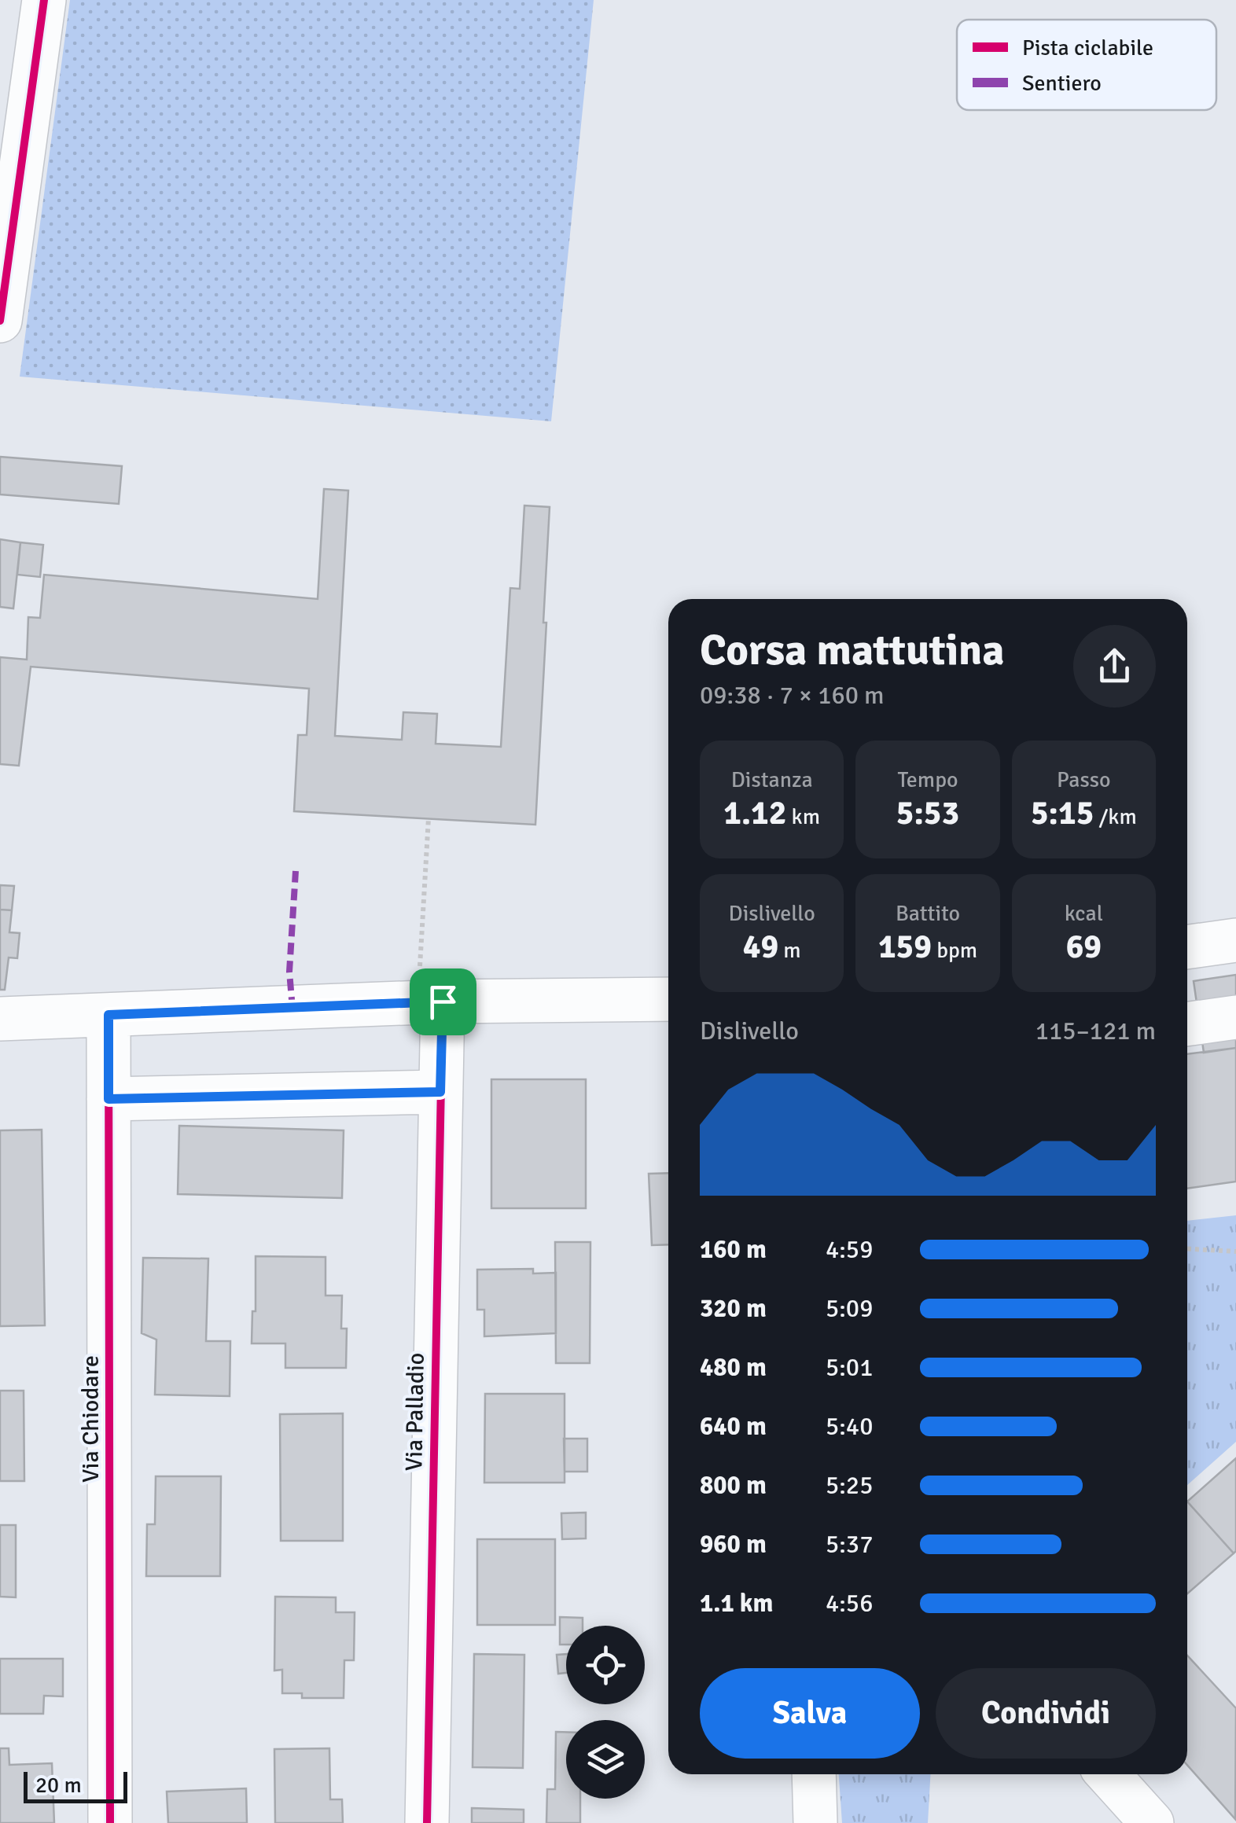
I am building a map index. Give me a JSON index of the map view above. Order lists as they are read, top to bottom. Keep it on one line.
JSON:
{"streets":{"street":["Via Palladio","Via Chiodare"]},"legend":["Pista ciclabile","Sentiero"],"scale_bar":"20 m","page":{"heading":["Corsa mattutina","09:38 · 7 × 160 m"],"stats":[["Distanza","1.12 km"],["Tempo","5:53"],["Passo","5:15 /km"],["Dislivello","49 m"],["Battito","159 bpm"],["kcal","69"]],"chart":["Dislivello","115–121 m"],"list":[{"name":"160 m","note":"4:59"},{"name":"320 m","note":"5:09"},{"name":"480 m","note":"5:01"},{"name":"640 m","note":"5:40"},{"name":"800 m","note":"5:25"},{"name":"960 m","note":"5:37"},{"name":"1.1 km","note":"4:56"}],"buttons":["Salva","Condividi"],"scale":"20 m"}}
